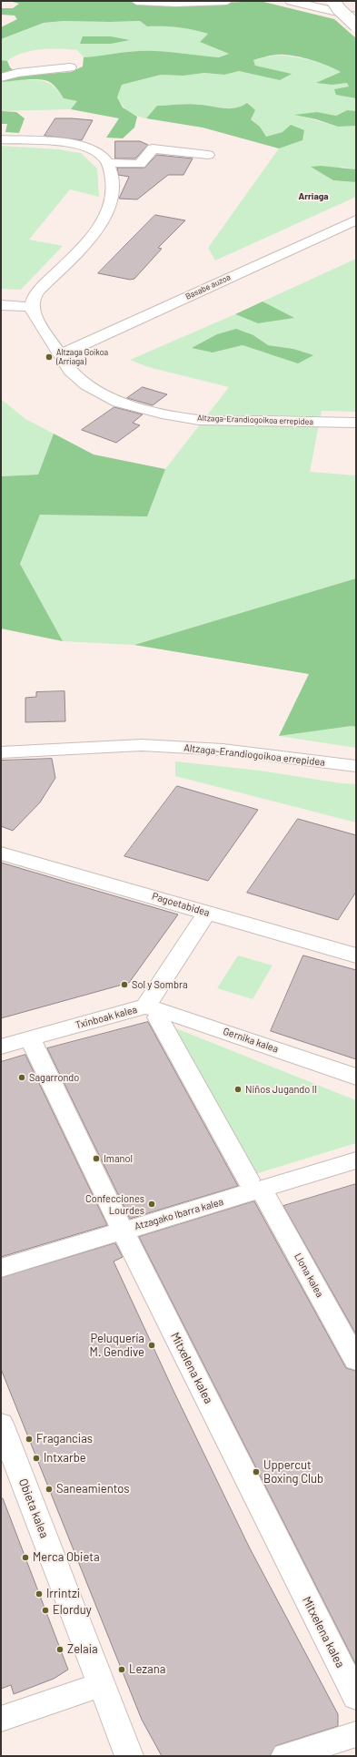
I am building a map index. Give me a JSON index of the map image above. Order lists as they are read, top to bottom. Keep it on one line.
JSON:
{"streets":{"main road":["Basabe auzoa","Altzaga-Erandiogoikoa errepidea","Pagoetabidea","Txinboak kalea","Gernika kalea","Atzagako Ibarra kalea","Llona kalea","Mitxelena kalea","Obieta kalea"]},"crossings":[["Basabe auzoa","Altzaga-Erandiogoikoa errepidea"],["Pagoetabidea","Txinboak kalea"],["Txinboak kalea","Gernika kalea"],["Txinboak kalea","Llona kalea"],["Txinboak kalea","Mitxelena kalea"],["Gernika kalea","Llona kalea"],["Atzagako Ibarra kalea","Llona kalea"],["Atzagako Ibarra kalea","Mitxelena kalea"]],"districts":["Arriaga"],"places":["Altzaga Goikoa (Arriaga)","Sol y Sombra","Sagarrondo","Niños Jugando II","Imanol","Confecciones Lourdes","Peluquería M. Gendive","Fragancias","Intxarbe","Uppercut Boxing Club","Saneamientos","Merca Obieta","Irrintzi","Elorduy","Zelaia","Lezana"]}
